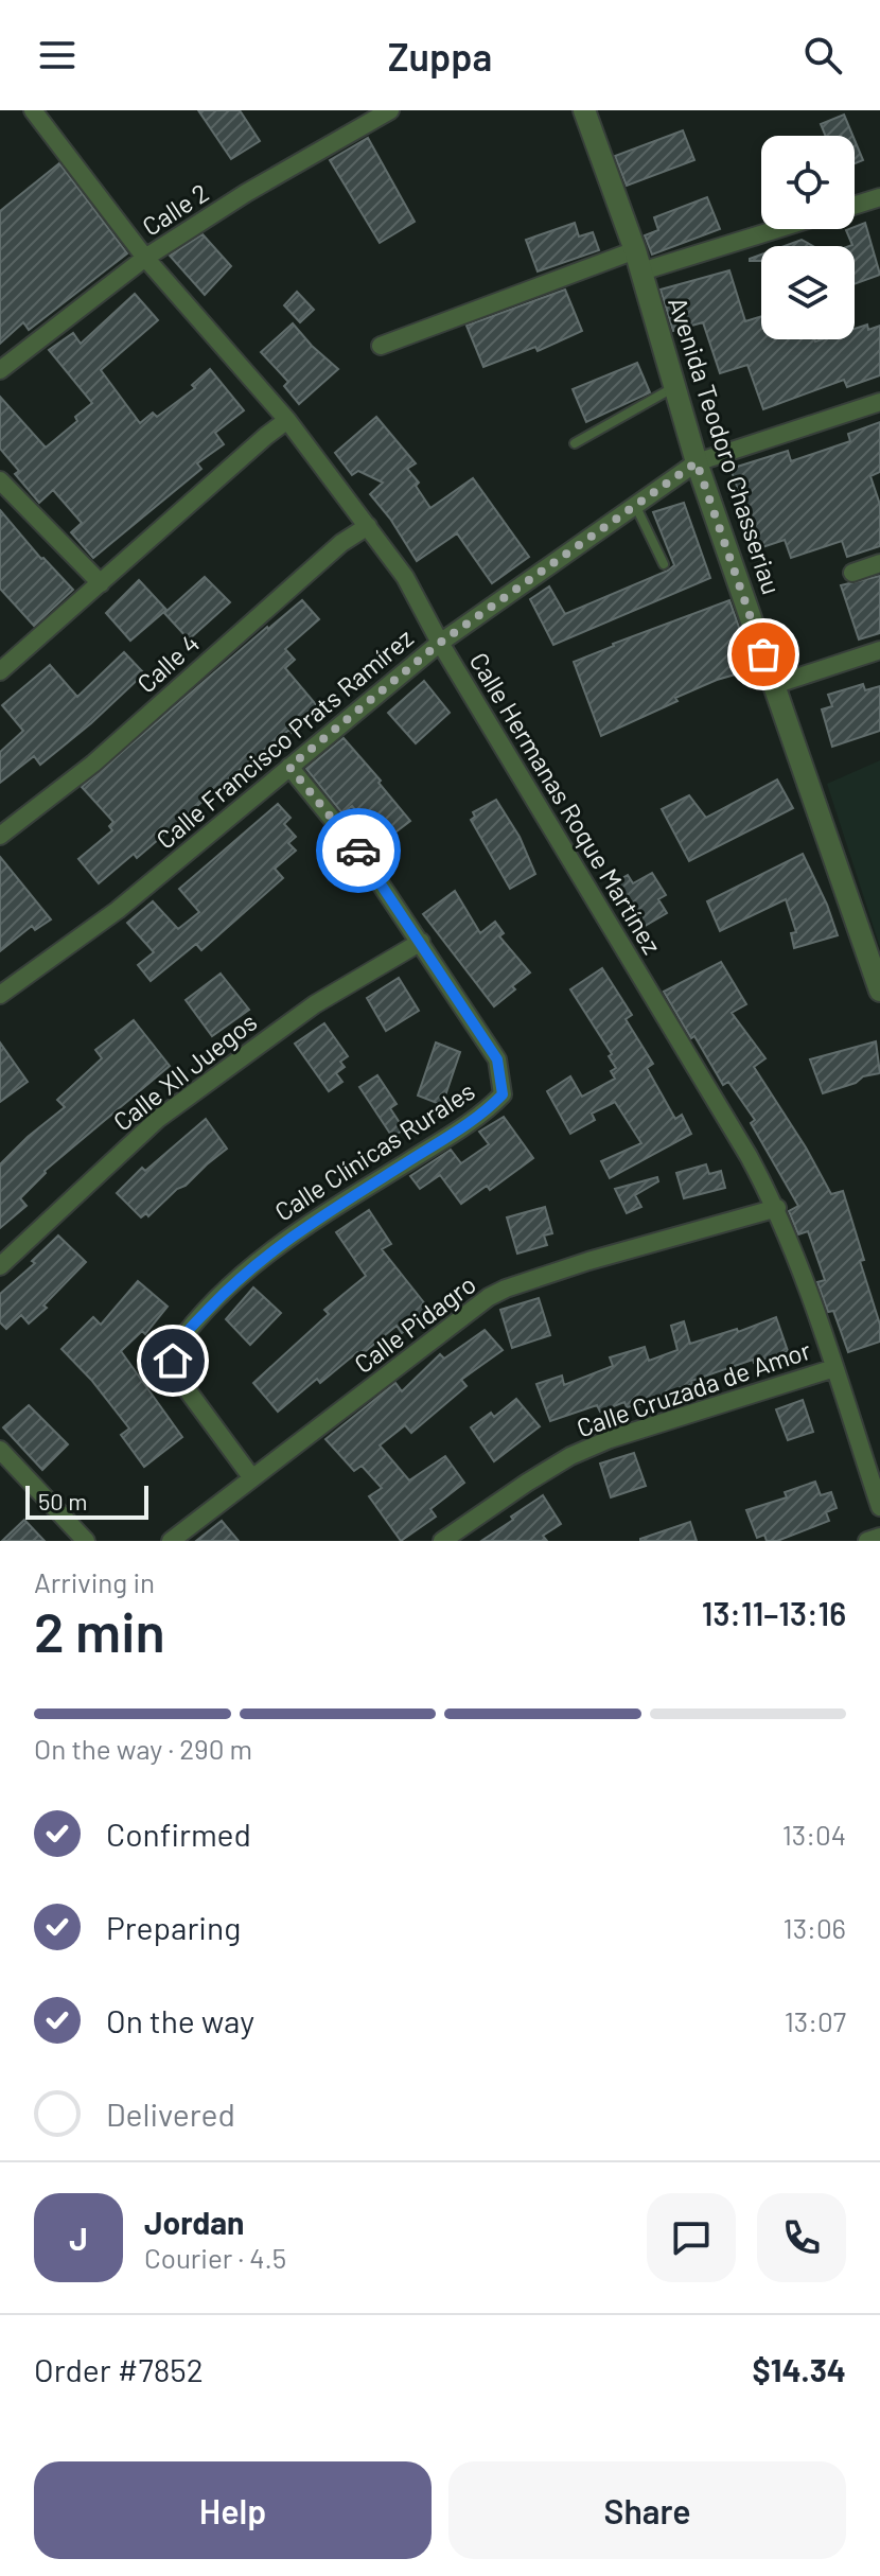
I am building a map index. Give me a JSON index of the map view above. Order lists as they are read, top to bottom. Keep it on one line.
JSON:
{"streets":{"street":["Calle 2","Avenida Teodoro Chasseriau","Calle 4","Calle Francisco Prats Ramírez","Calle Hermanas Roque Martínez","Calle XII Juegos","Calle Clínicas Rurales","Calle Pidagro","Calle Cruzada de Amor"]},"crossings":[["Calle 2","Calle Hermanas Roque Martínez"],["Avenida Teodoro Chasseriau","Calle Francisco Prats Ramírez"],["Calle 4","Calle Hermanas Roque Martínez"],["Calle Francisco Prats Ramírez","Calle Hermanas Roque Martínez"],["Calle Hermanas Roque Martínez","Calle Pidagro"],["Calle Hermanas Roque Martínez","Calle Cruzada de Amor"],["Calle XII Juegos","Calle Clínicas Rurales"],["Calle Clínicas Rurales","Calle Pidagro"]],"scale_bar":"50 m","page":{"header":"Zuppa","scale":"50 m","heading":["2 min","Arriving in","13:11–13:16"],"panel":["Jordan","Courier · 4.5","Order #7852","$14.34"],"bar":"On the way · 290 m","list":[["Confirmed","13:04"],["Preparing","13:06"],["On the way","13:07"],"Delivered"],"round":"J","buttons":["Help","Share"]}}
